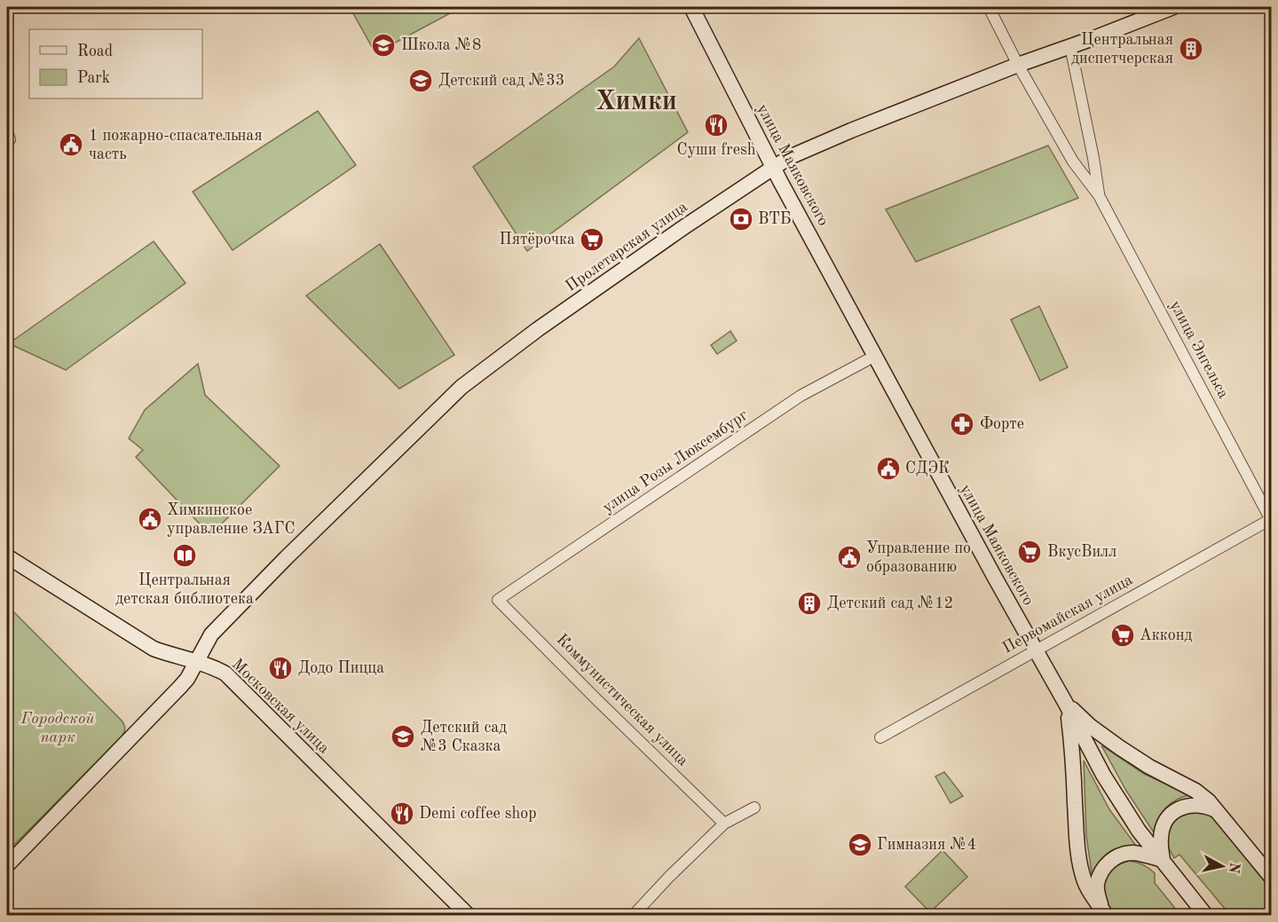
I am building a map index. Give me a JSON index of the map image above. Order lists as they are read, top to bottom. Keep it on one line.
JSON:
{"streets":{"street":["улица Маяковского","Пролетарская улица","улица Энгельса","улица Розы Люксембург","Первомайская улица","Коммунистическая улица","Московская улица"]},"crossings":[["улица Маяковского","Пролетарская улица"],["улица Маяковского","улица Розы Люксембург"],["улица Маяковского","Первомайская улица"],["Пролетарская улица","улица Энгельса"],["Пролетарская улица","Московская улица"],["улица Энгельса","Первомайская улица"],["улица Розы Люксембург","Коммунистическая улица"]],"districts":["Химки"],"parks":["Городской парк"],"places":{"school or university":["Школа №8","Детский сад №33","Детский сад №3 Сказка","Гимназия №4"],"building":["Центральная диспетчерская","Детский сад №12"],"restaurant":["Суши fresh","Додо Пицца","Demi coffee shop"],"public building":["1 пожарно-спасательная часть","СДЭК","Химкинское управление ЗАГС","Управление по образованию"],"bank":["ВТБ"],"supermarket":["Пятёрочка","ВкусВилл","Акконд"],"pharmacy":["Форте"],"library":["Центральная детская библиотека"]},"legend":["Road","Park"],"north":"right"}
